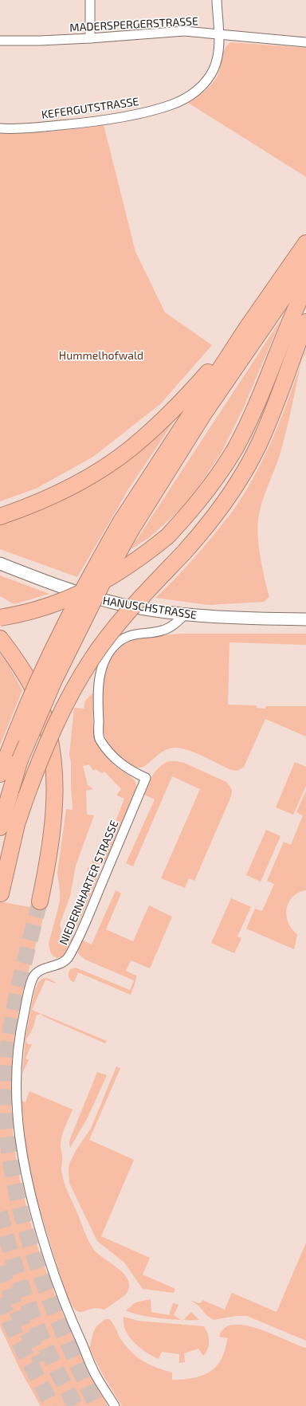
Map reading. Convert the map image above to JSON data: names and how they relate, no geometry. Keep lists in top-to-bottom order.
{
  "streets": {
    "street": [
      "MADERSPERGERSTRASSE",
      "KEFERGUTSTRASSE",
      "HANUSCHSTRASSE",
      "NIEDERNHARTER STRASSE"
    ]
  },
  "crossings": [
    ["MADERSPERGERSTRASSE", "KEFERGUTSTRASSE"],
    ["HANUSCHSTRASSE", "NIEDERNHARTER STRASSE"]
  ],
  "parks": ["Hummelhofwald"]
}
